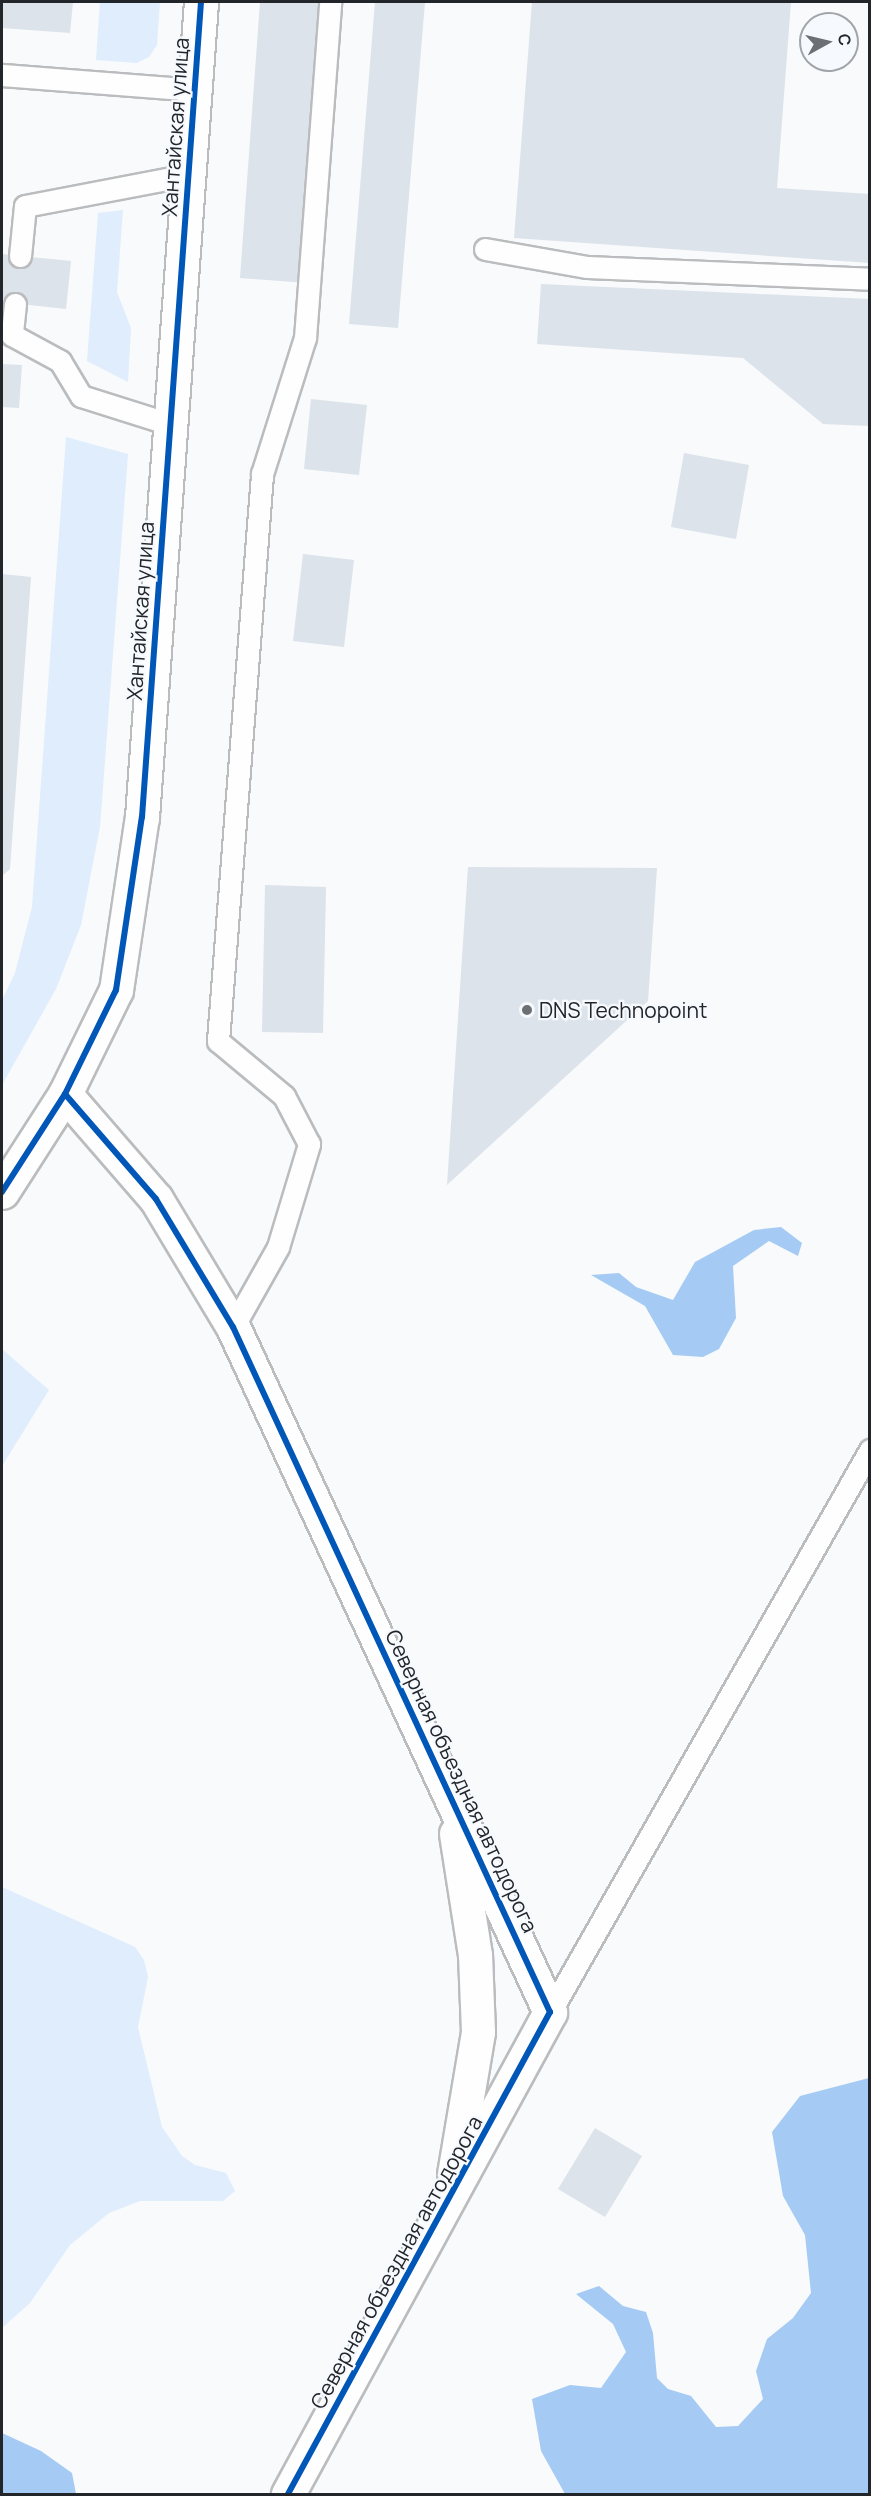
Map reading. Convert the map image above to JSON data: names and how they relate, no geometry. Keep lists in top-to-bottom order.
{
  "streets": {
    "street": ["Хантайская улица", "Северная объездная автодорога"]
  },
  "crossings": [
    ["Хантайская улица", "Северная объездная автодорога"]
  ],
  "places": ["DNS Technopoint"],
  "north": "right"
}
